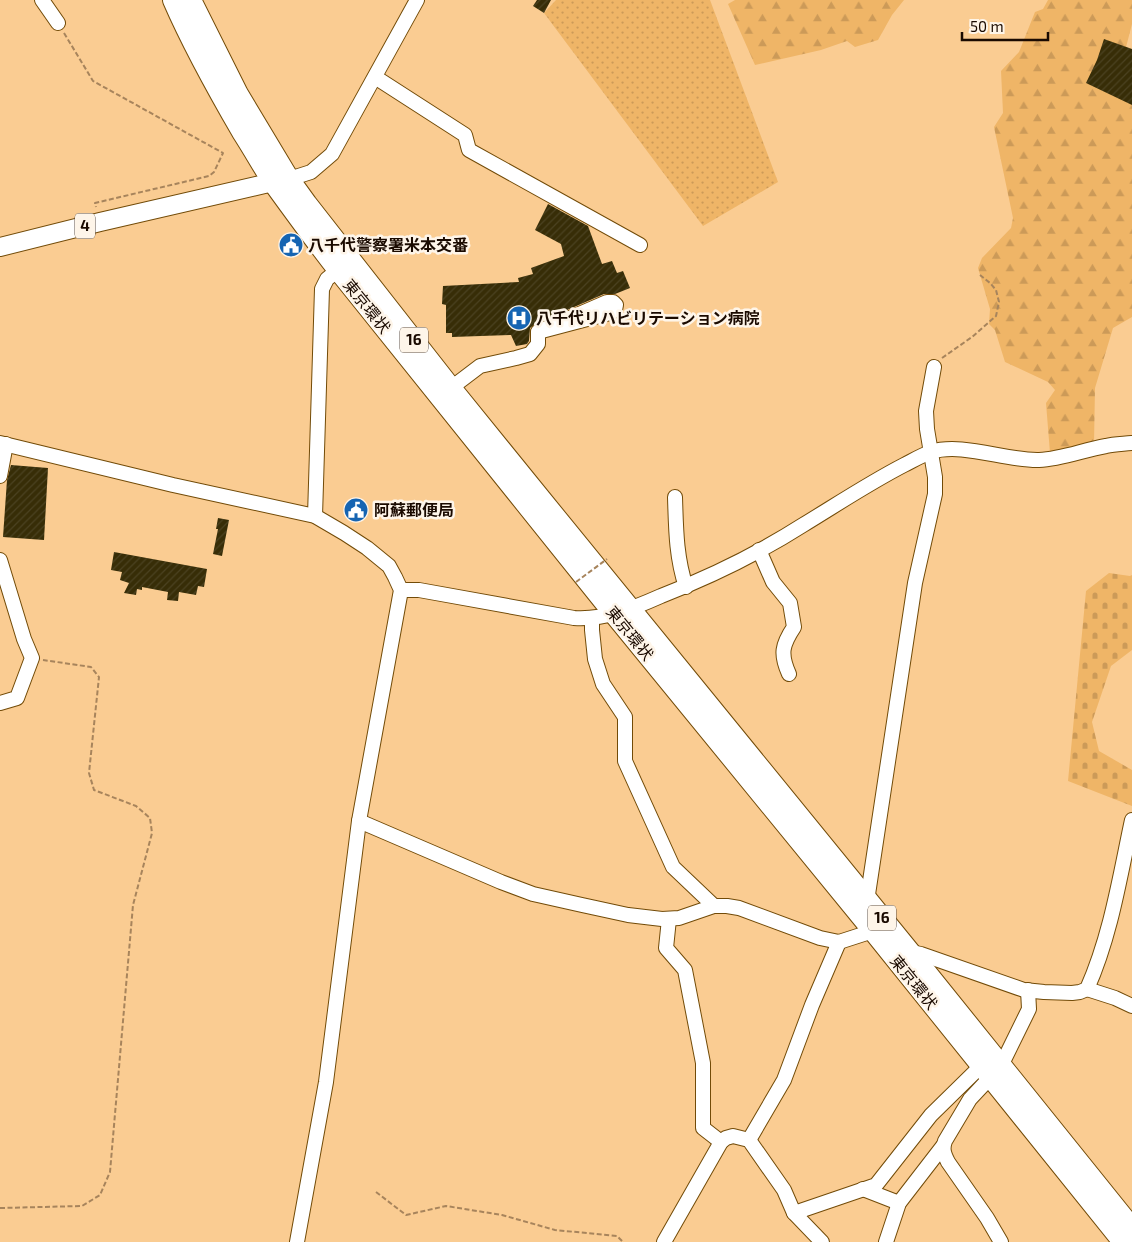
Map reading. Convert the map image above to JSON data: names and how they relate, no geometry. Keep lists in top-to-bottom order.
{
  "streets": {
    "highway": ["東京環状", "16"],
    "main road": ["4"]
  },
  "crossings": [
    ["4", "東京環状"]
  ],
  "places": {
    "public building": ["八千代警察署米本交番", "阿蘇郵便局"],
    "hospital": ["八千代リハビリテーション病院"]
  },
  "scale_bar": "50 m"
}
